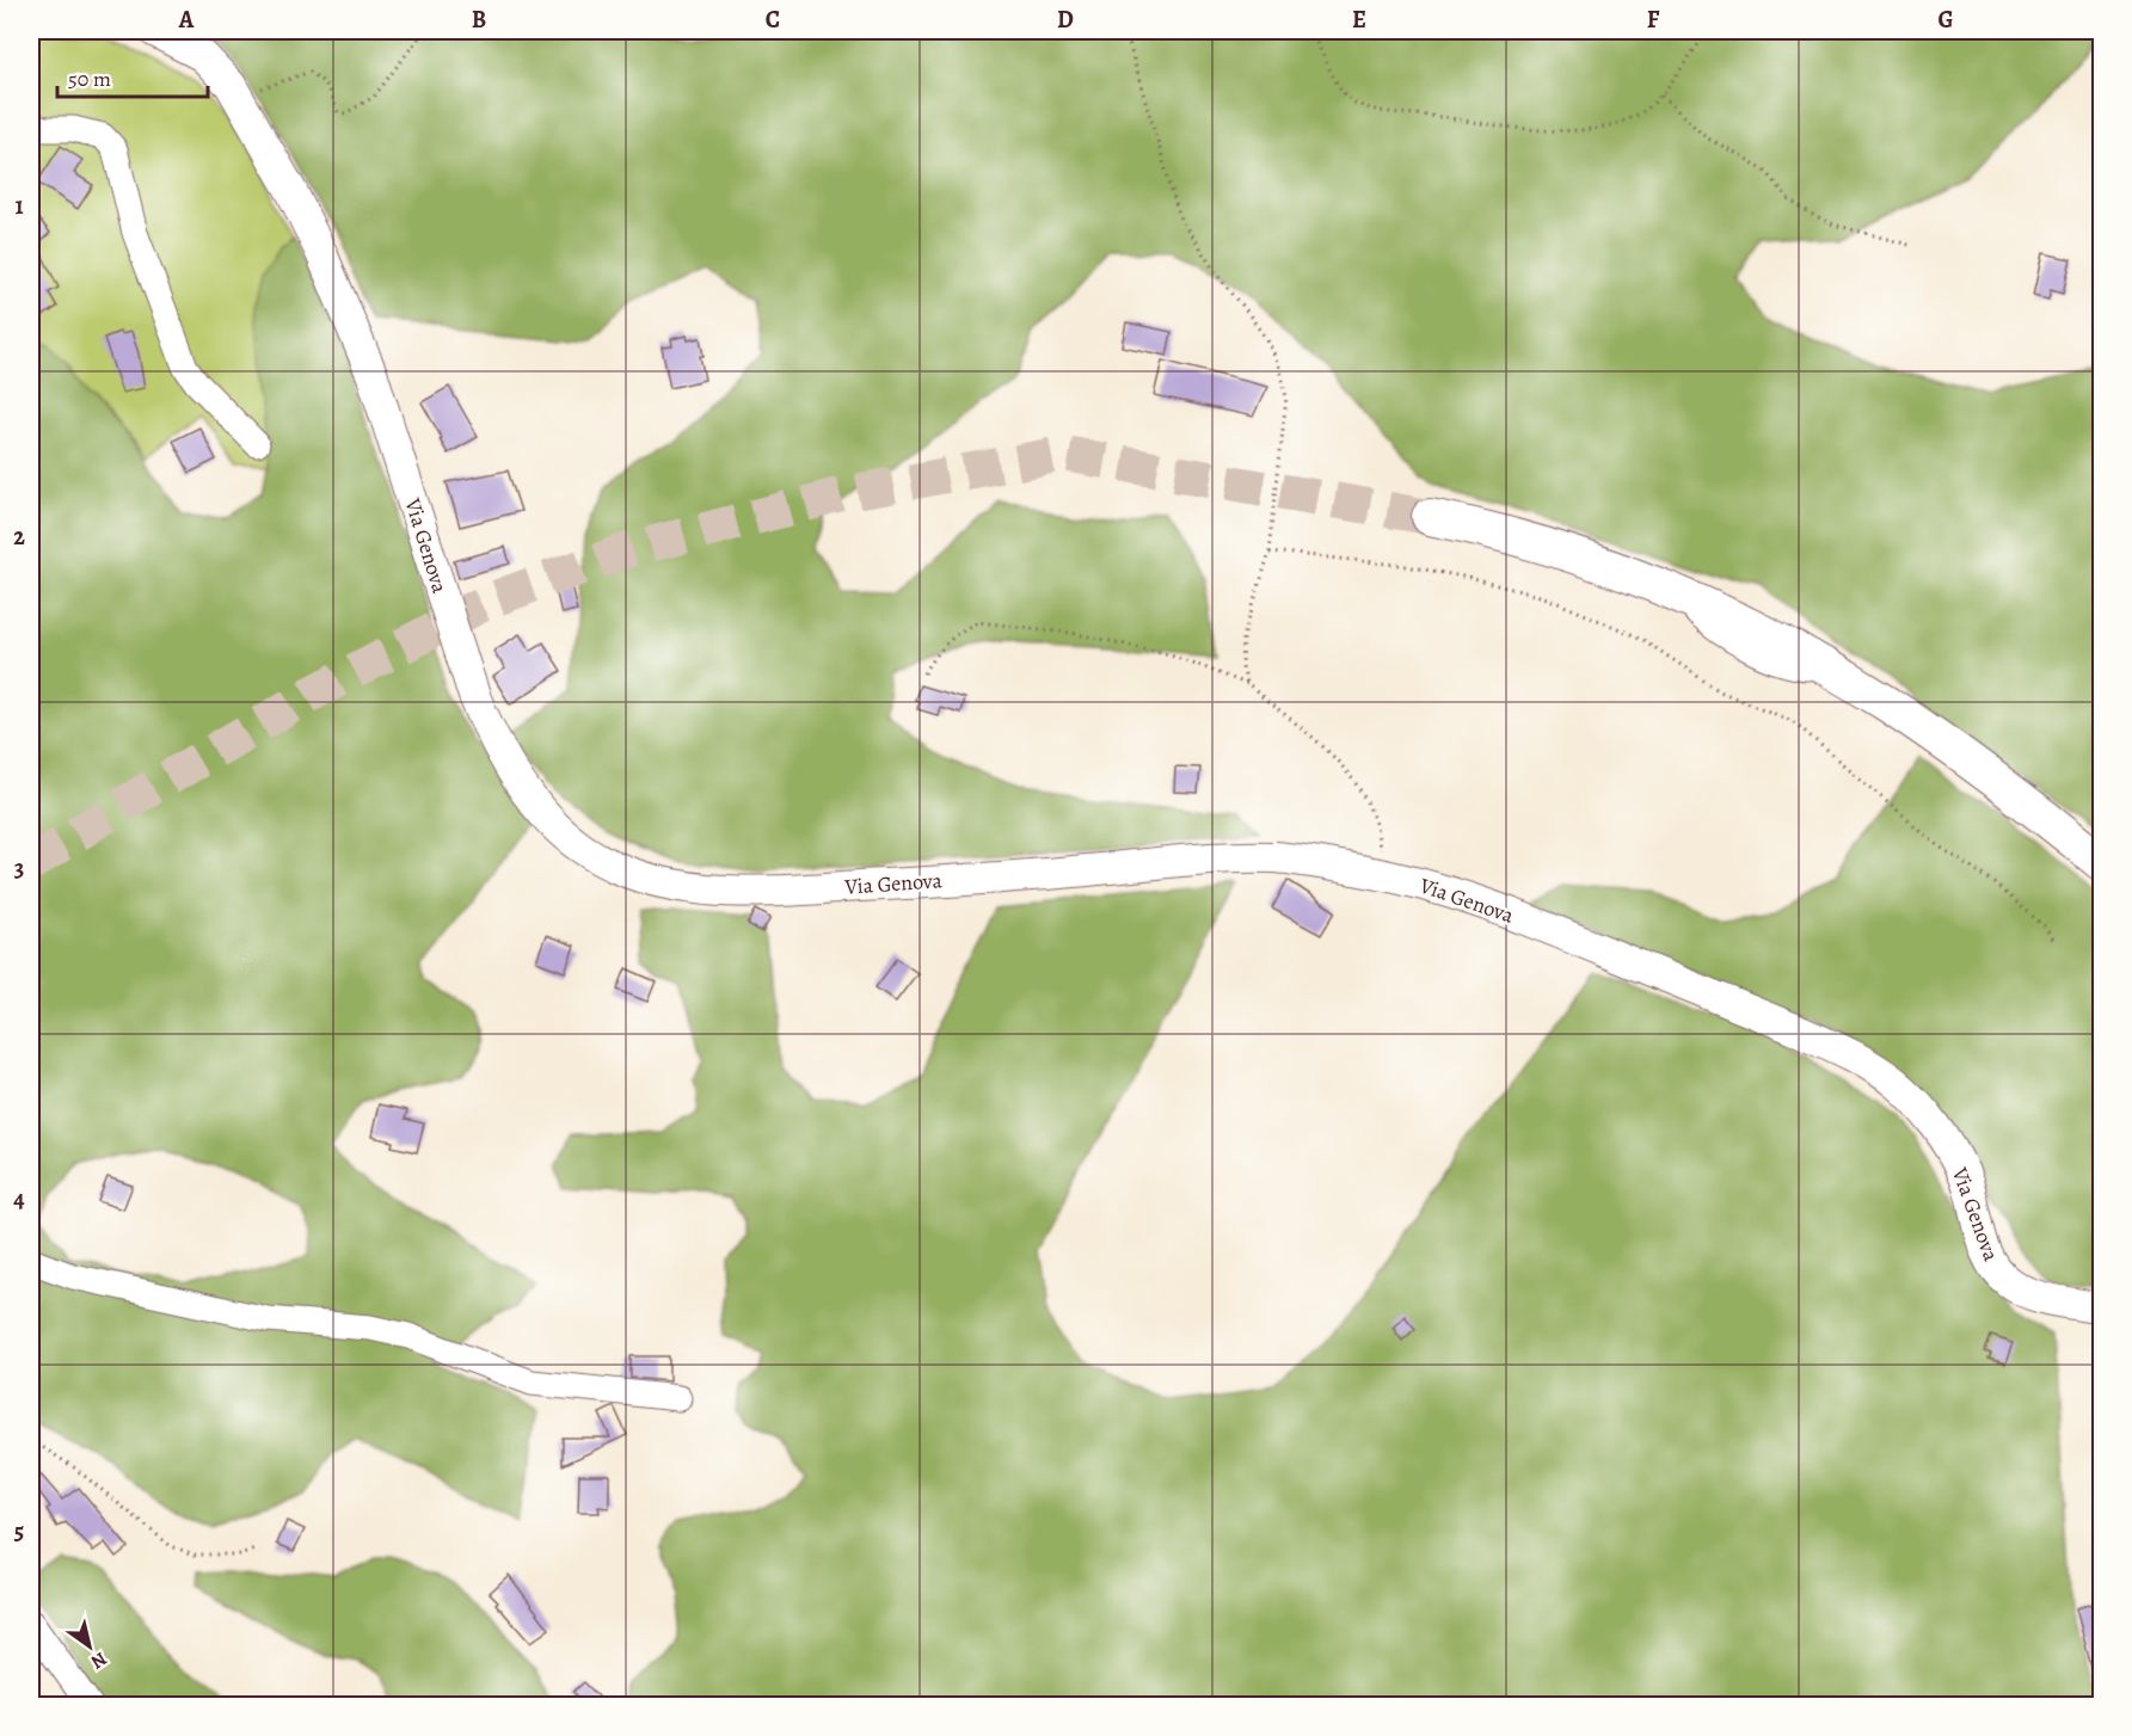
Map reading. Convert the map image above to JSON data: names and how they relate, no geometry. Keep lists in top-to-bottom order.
{
  "streets": {
    "main road": ["Via Genova"]
  },
  "scale_bar": "50 m",
  "north": "bottom right",
  "grid": {
    "columns": [
      "A",
      "B",
      "C",
      "D",
      "E",
      "F",
      "G"
    ],
    "rows": [
      "1",
      "2",
      "3",
      "4",
      "5"
    ]
  }
}
